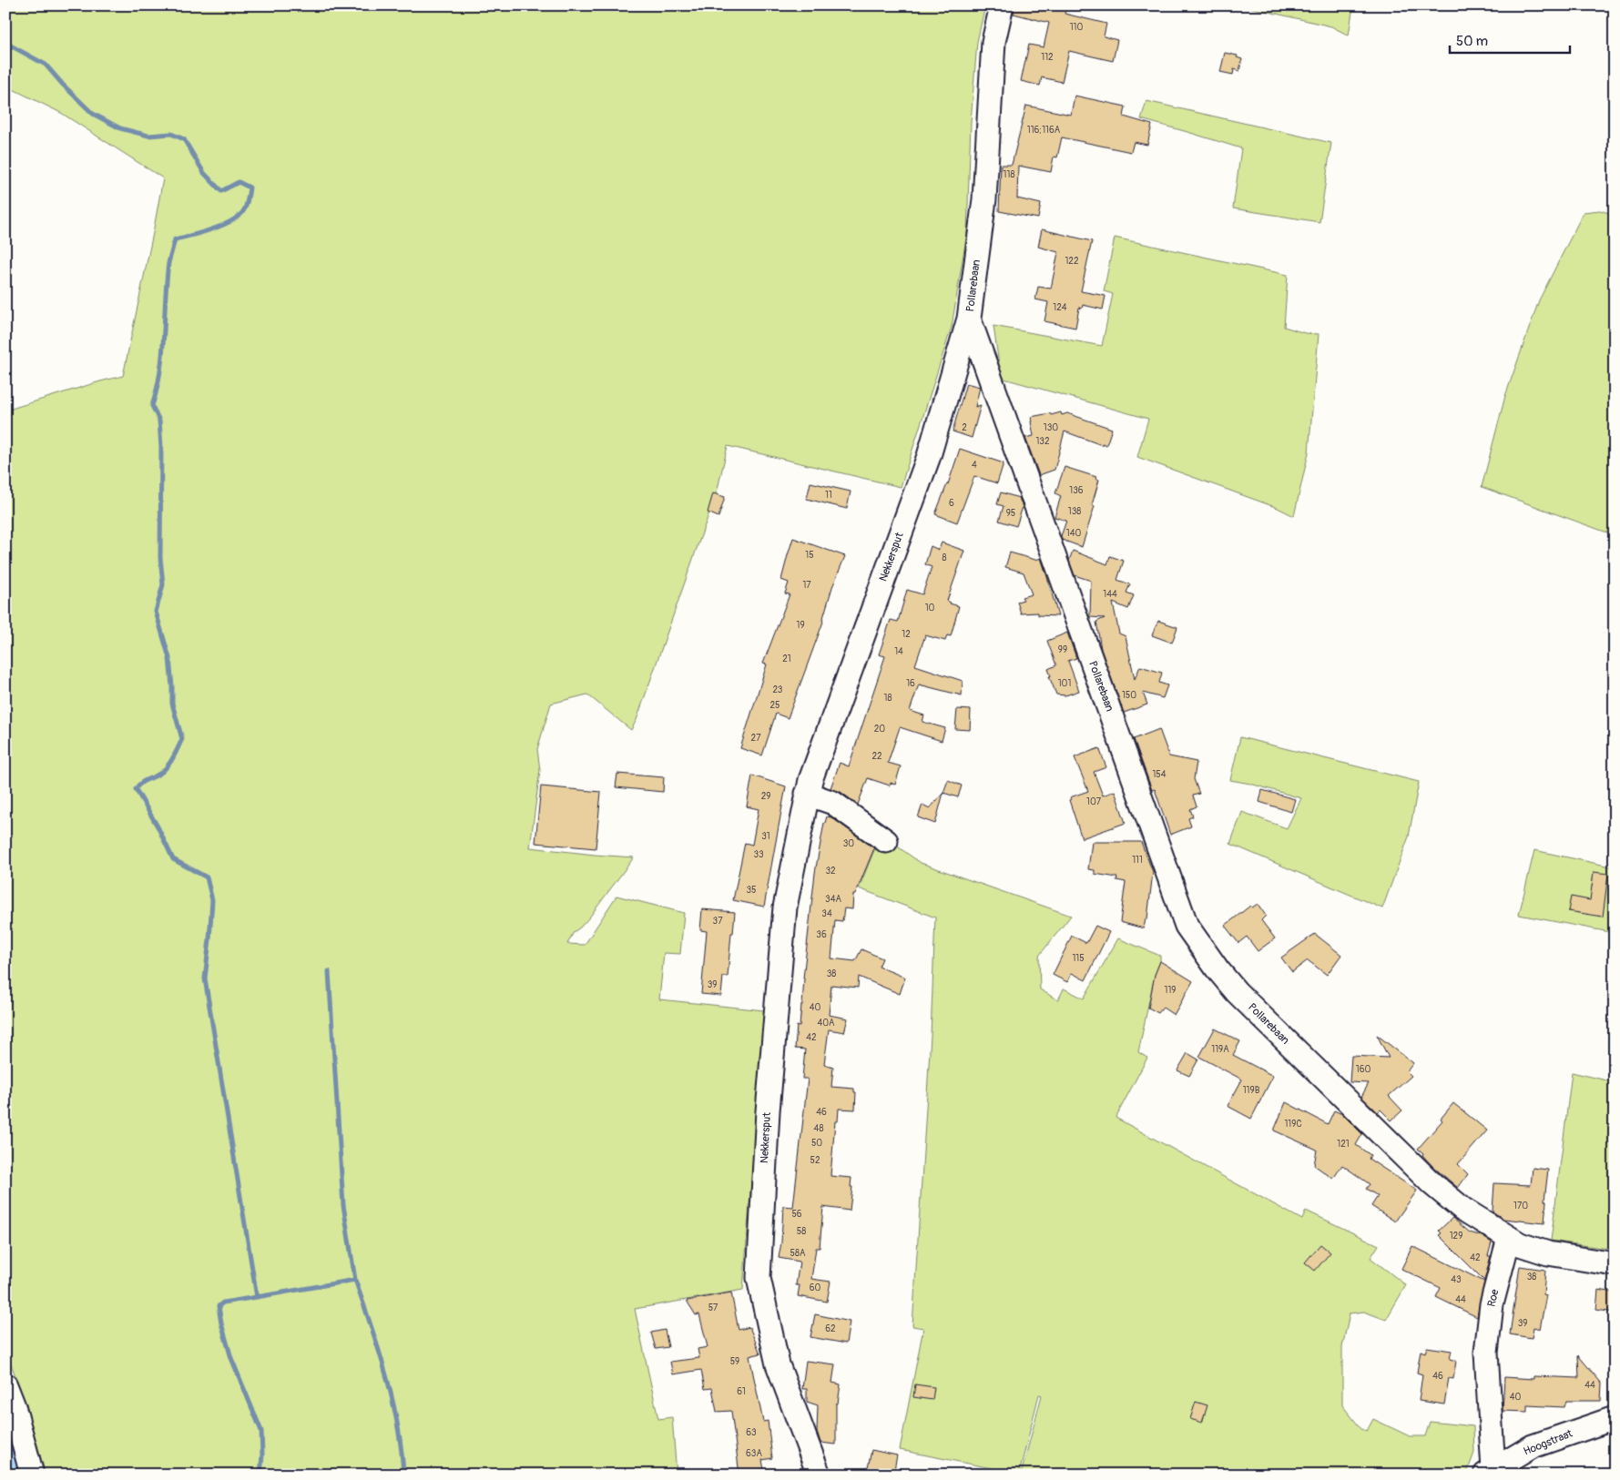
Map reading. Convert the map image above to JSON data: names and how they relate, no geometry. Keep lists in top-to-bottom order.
{
  "streets": {
    "street": [
      "Pollarebaan",
      "Nekkersput",
      "Roe",
      "Hoogstraat"
    ]
  },
  "crossings": [
    ["Pollarebaan", "Nekkersput"],
    ["Pollarebaan", "Roe"],
    ["Roe", "Hoogstraat"]
  ],
  "house_numbers": [
    "110",
    "112",
    "116;116A",
    "118",
    "122",
    "124",
    "2",
    "130",
    "132",
    "4",
    "136",
    "11",
    "6",
    "138",
    "95",
    "140",
    "15",
    "8",
    "17",
    "144",
    "10",
    "19",
    "12",
    "99",
    "14",
    "21",
    "16",
    "101",
    "23",
    "150",
    "18",
    "25",
    "20",
    "27",
    "22",
    "154",
    "29",
    "107",
    "31",
    "30",
    "33",
    "111",
    "32",
    "35",
    "34A",
    "34",
    "37",
    "36",
    "115",
    "38",
    "39",
    "119",
    "40",
    "40A",
    "42",
    "119A",
    "160",
    "119B",
    "46",
    "119C",
    "48",
    "50",
    "121",
    "52",
    "170",
    "56",
    "58",
    "129",
    "58A",
    "42",
    "38",
    "43",
    "60",
    "44",
    "57",
    "39",
    "62",
    "59",
    "46",
    "44",
    "61",
    "40",
    "63",
    "63A"
  ],
  "scale_bar": "50 m"
}
